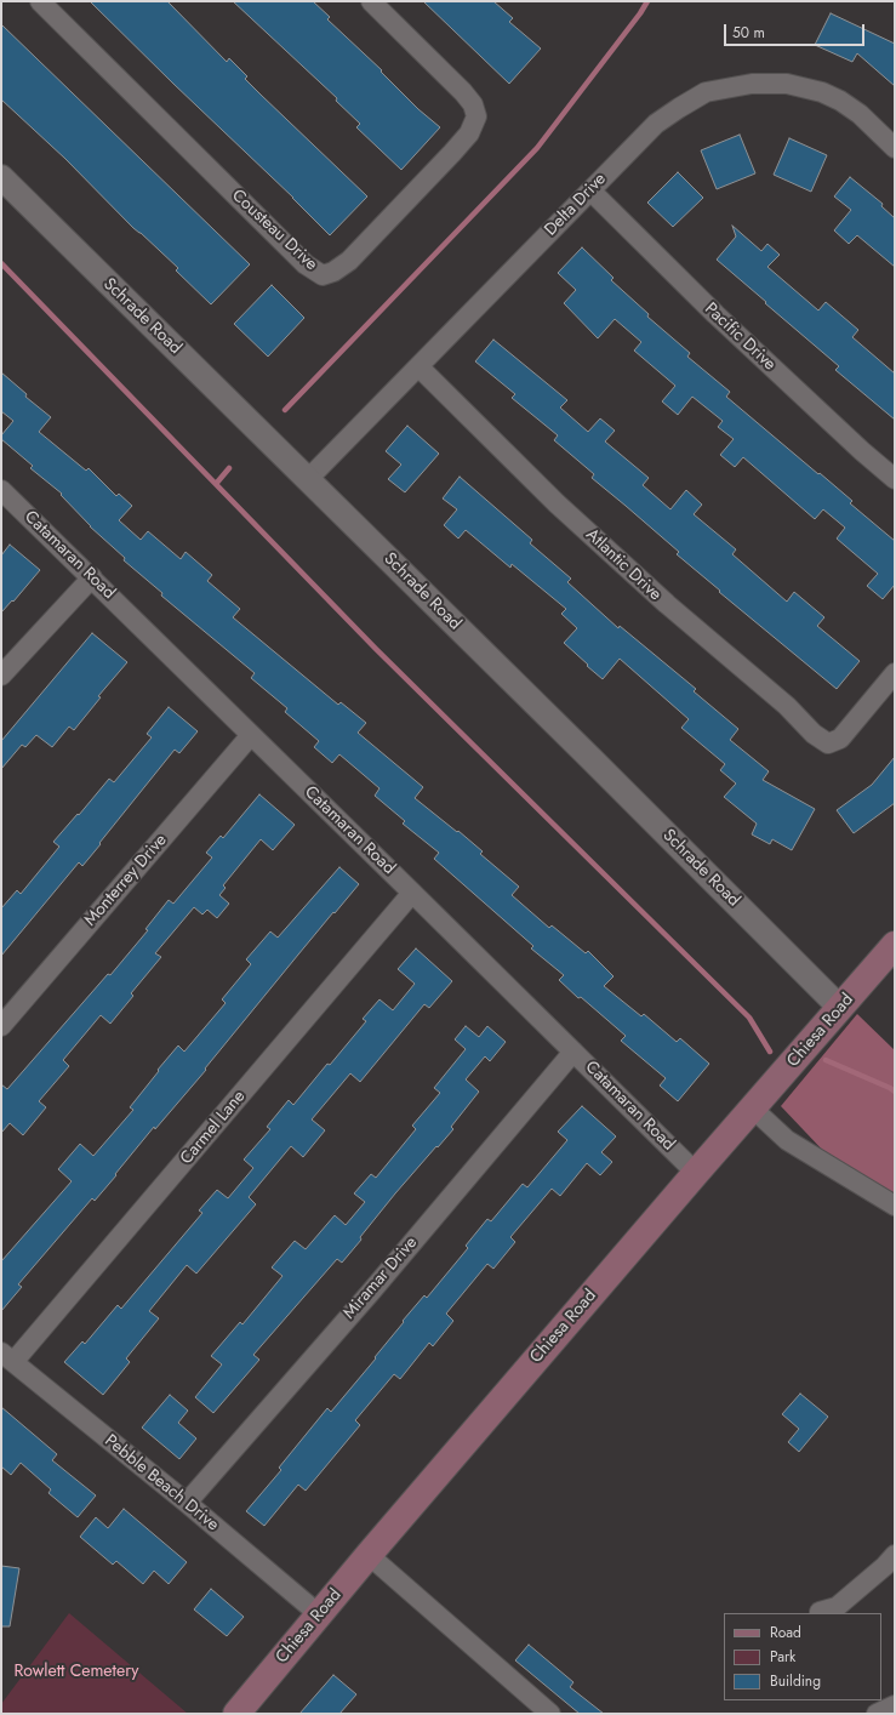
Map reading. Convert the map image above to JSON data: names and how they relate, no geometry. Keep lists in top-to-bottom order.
{
  "streets": {
    "main road": ["Chiesa Road"],
    "street": [
      "Delta Drive",
      "Cousteau Drive",
      "Schrade Road",
      "Pacific Drive",
      "Catamaran Road",
      "Atlantic Drive",
      "Monterrey Drive",
      "Carmel Lane",
      "Miramar Drive",
      "Pebble Beach Drive"
    ]
  },
  "crossings": [
    ["Delta Drive", "Schrade Road"],
    ["Delta Drive", "Pacific Drive"],
    ["Delta Drive", "Atlantic Drive"],
    ["Schrade Road", "Chiesa Road"],
    ["Catamaran Road", "Monterrey Drive"],
    ["Catamaran Road", "Chiesa Road"],
    ["Catamaran Road", "Carmel Lane"],
    ["Catamaran Road", "Miramar Drive"],
    ["Chiesa Road", "Pebble Beach Drive"],
    ["Carmel Lane", "Pebble Beach Drive"],
    ["Miramar Drive", "Pebble Beach Drive"]
  ],
  "parks": ["Rowlett Cemetery"],
  "legend": ["Road", "Park", "Building"],
  "scale_bar": "50 m"
}
